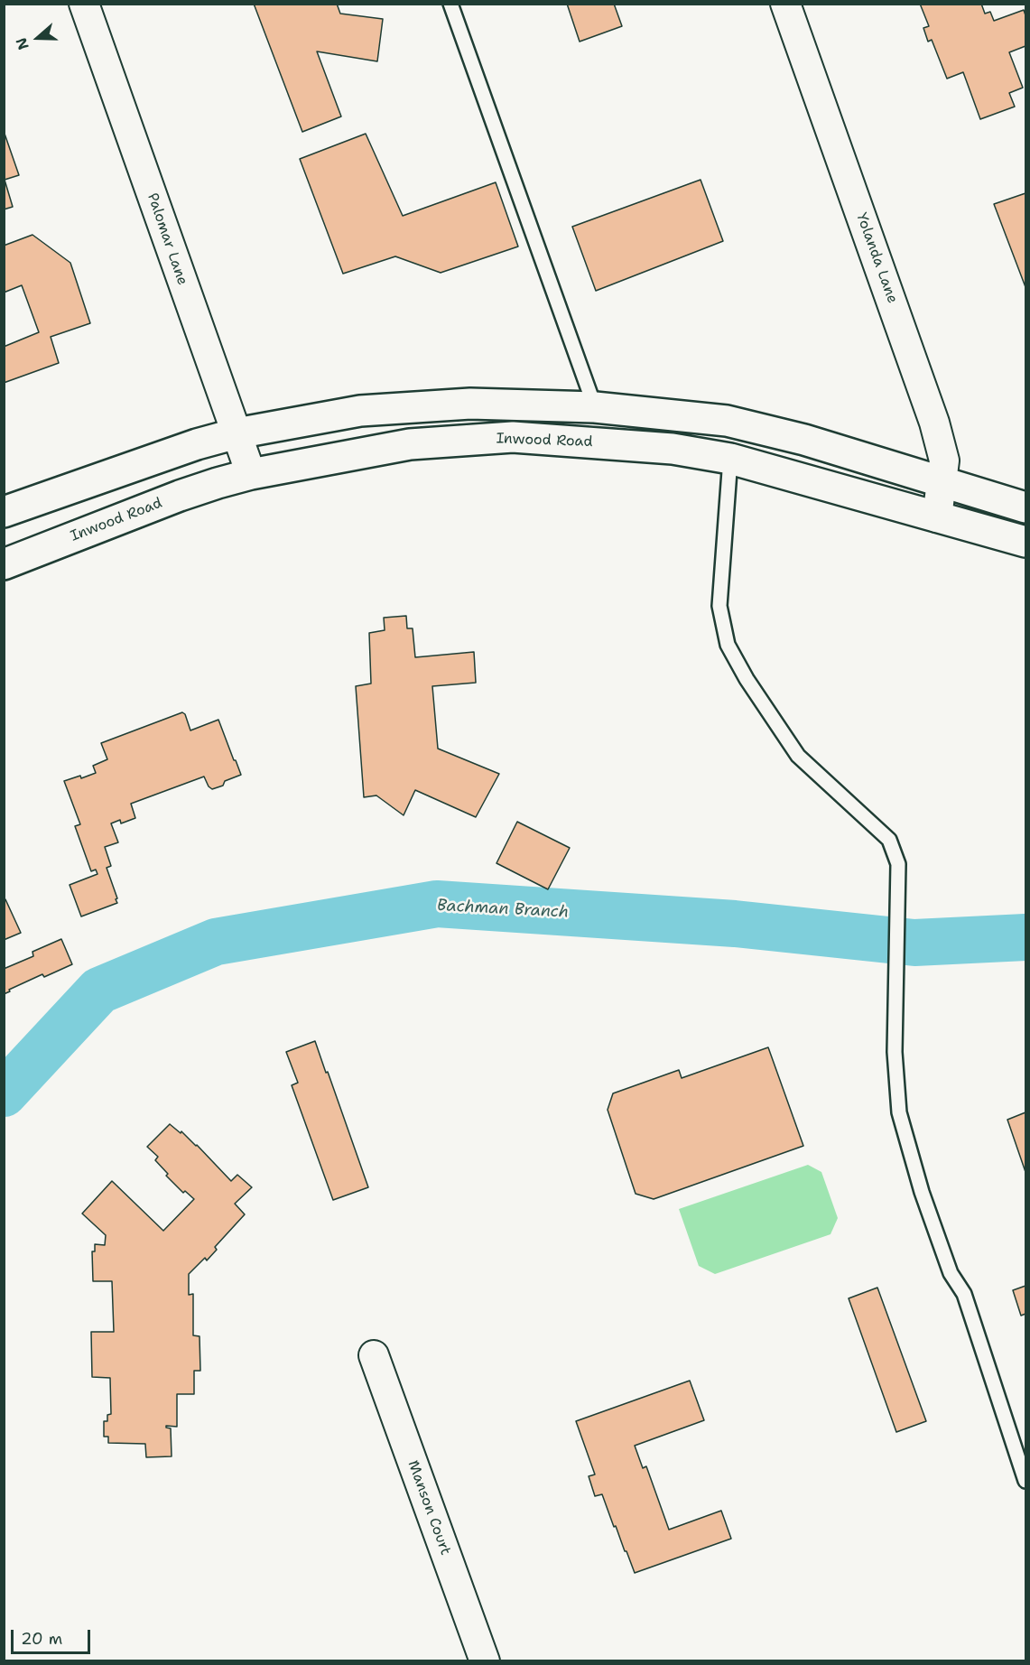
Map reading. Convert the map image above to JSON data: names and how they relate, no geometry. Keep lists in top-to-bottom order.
{
  "streets": {
    "main road": ["Inwood Road"],
    "street": ["Palomar Lane", "Yolanda Lane", "Manson Court"]
  },
  "crossings": [
    ["Palomar Lane", "Inwood Road"],
    ["Yolanda Lane", "Inwood Road"]
  ],
  "water": ["Bachman Branch"],
  "scale_bar": "20 m",
  "north": "left"
}
